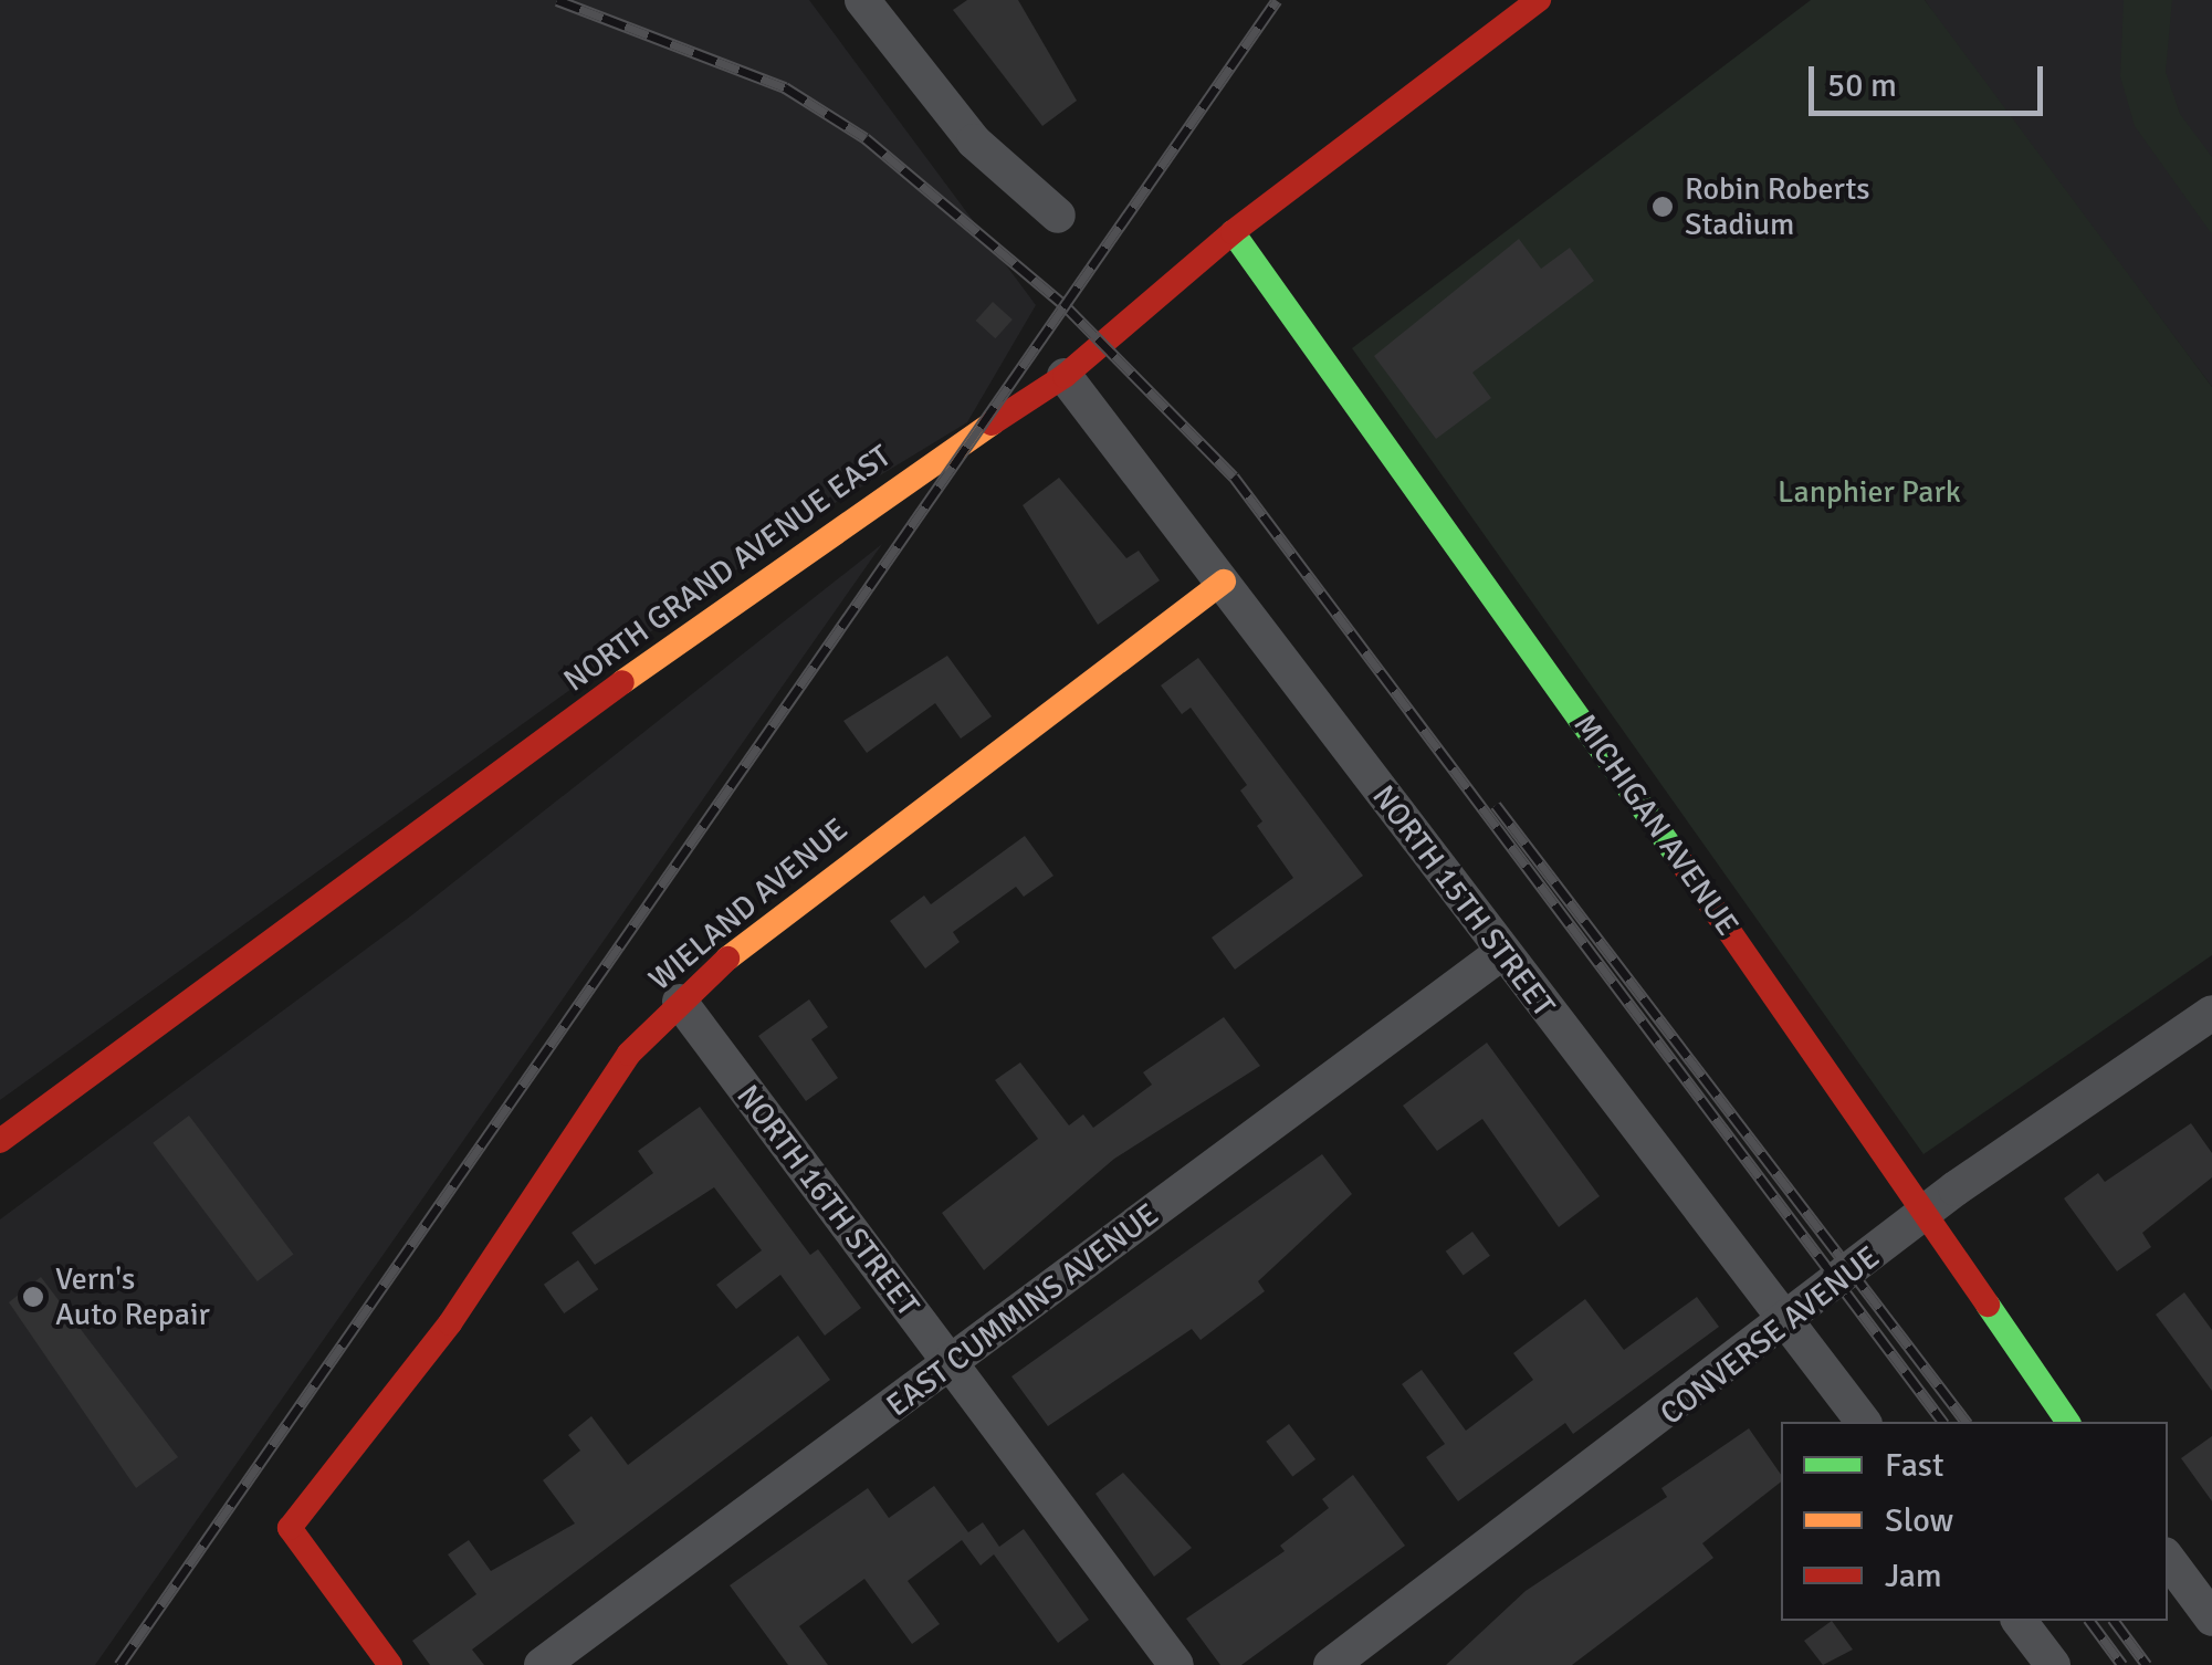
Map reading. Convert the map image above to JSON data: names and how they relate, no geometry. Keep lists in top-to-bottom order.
{
  "streets": {
    "street": [
      "NORTH GRAND AVENUE EAST",
      "MICHIGAN AVENUE",
      "NORTH 15TH STREET",
      "WIELAND AVENUE",
      "NORTH 16TH STREET",
      "EAST CUMMINS AVENUE",
      "CONVERSE AVENUE"
    ]
  },
  "crossings": [
    ["NORTH GRAND AVENUE EAST", "MICHIGAN AVENUE"],
    ["NORTH GRAND AVENUE EAST", "NORTH 15TH STREET"],
    ["MICHIGAN AVENUE", "CONVERSE AVENUE"],
    ["NORTH 15TH STREET", "WIELAND AVENUE"],
    ["NORTH 15TH STREET", "EAST CUMMINS AVENUE"],
    ["NORTH 15TH STREET", "CONVERSE AVENUE"],
    ["WIELAND AVENUE", "NORTH 16TH STREET"],
    ["NORTH 16TH STREET", "EAST CUMMINS AVENUE"]
  ],
  "parks": ["Lanphier Park"],
  "places": ["Robin Roberts Stadium", "Vern's Auto Repair"],
  "legend": ["Fast", "Slow", "Jam"],
  "scale_bar": "50 m"
}
